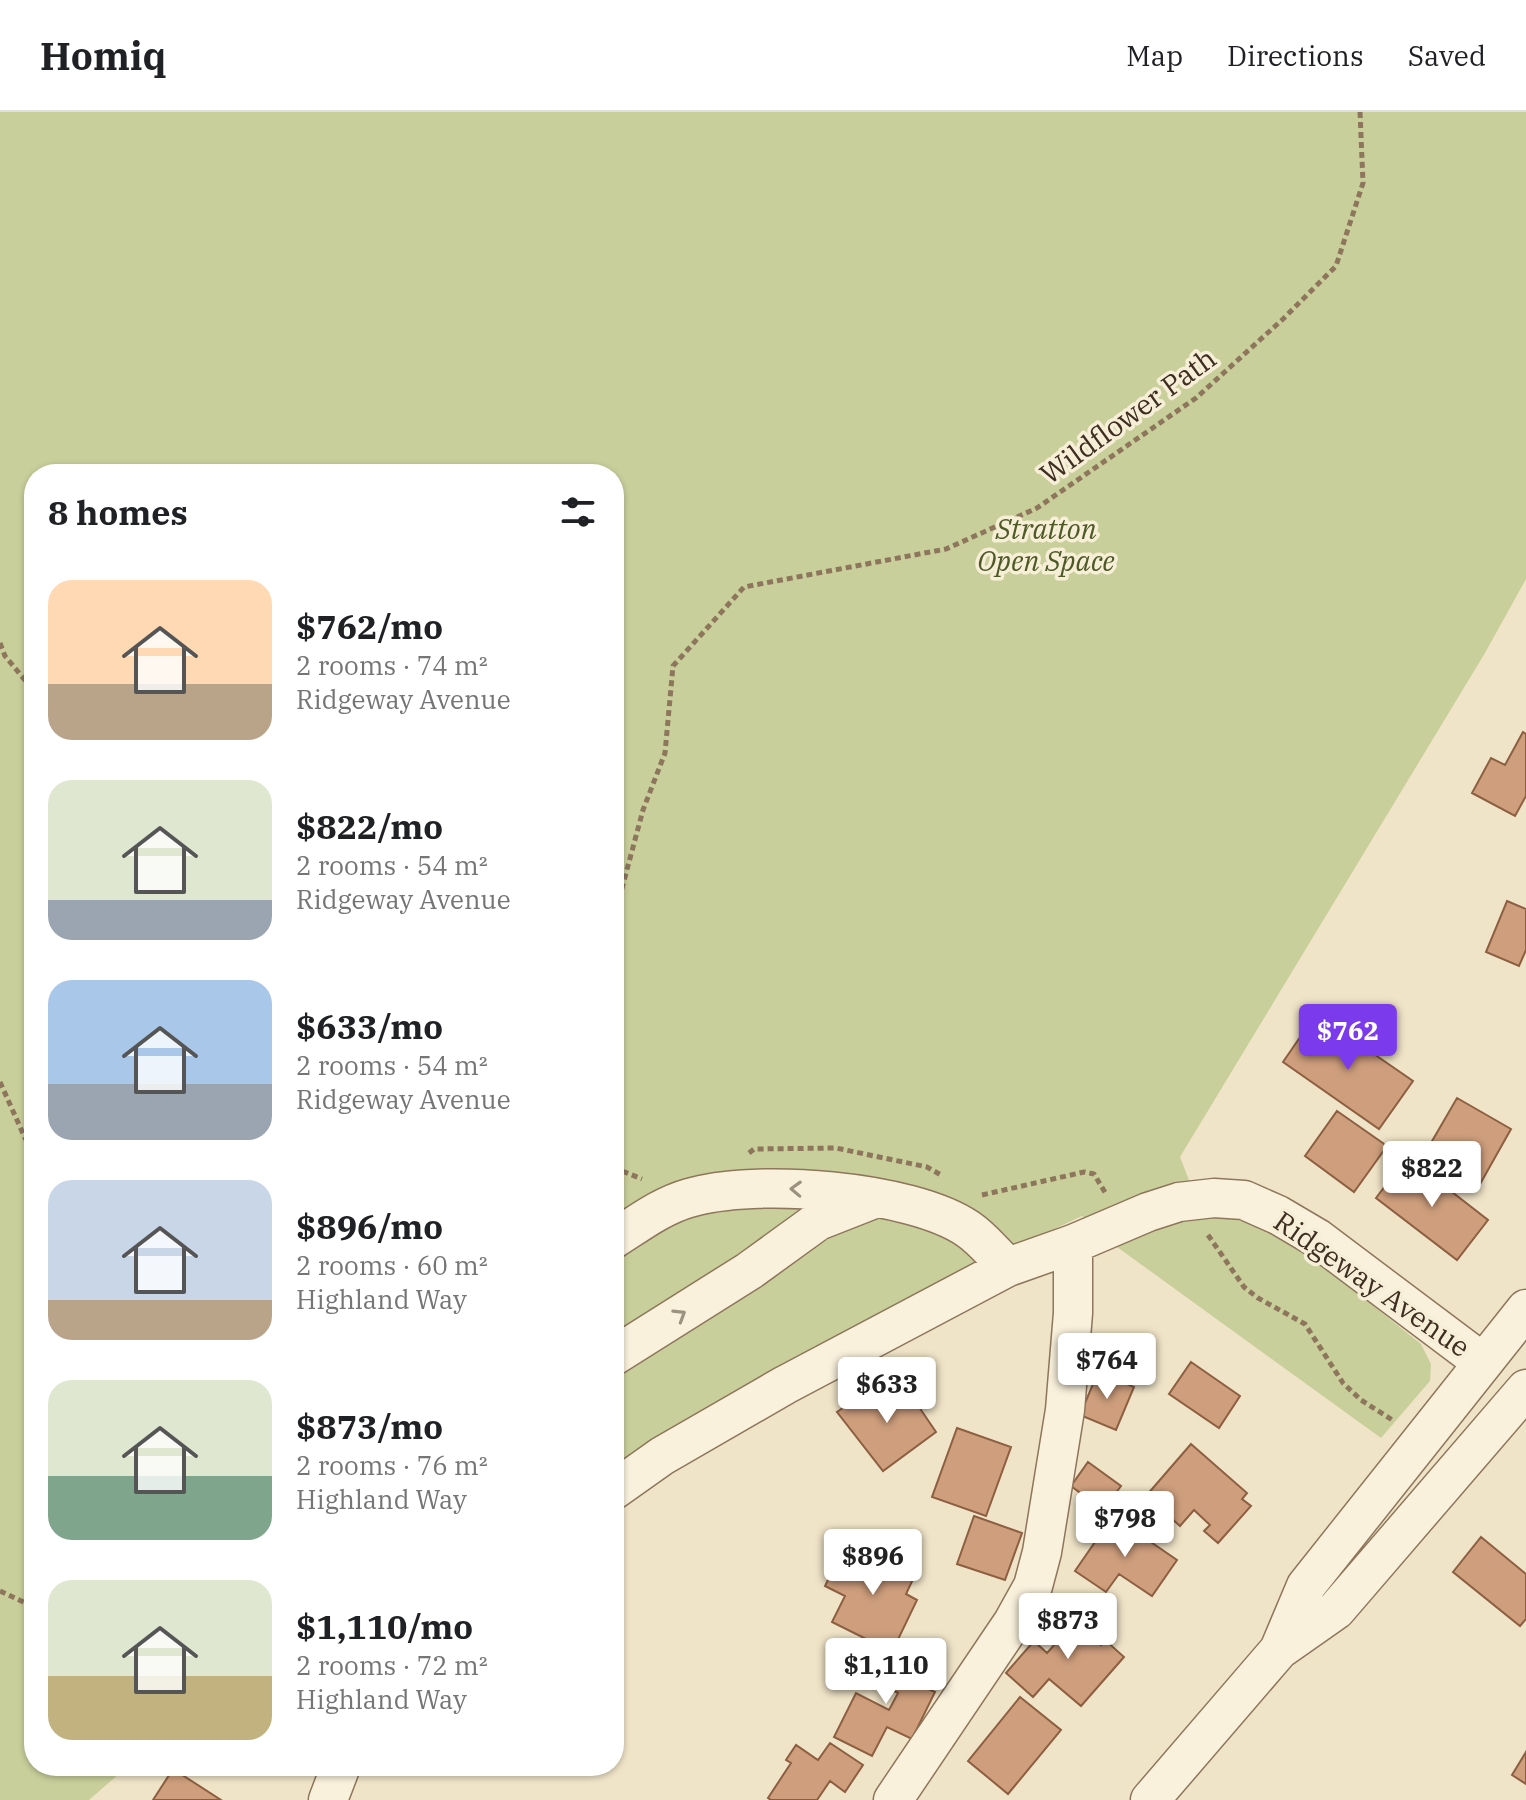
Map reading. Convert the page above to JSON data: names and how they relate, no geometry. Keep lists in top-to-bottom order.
{
  "streets": {
    "street": ["Ridgeway Avenue"],
    "path": ["Wildflower Path"]
  },
  "parks": ["Stratton Open Space"],
  "page": {
    "header": "Homiq",
    "nav": ["Map", "Directions", "Saved"],
    "heading": "8 homes",
    "list": [
      {
        "name": "$762/mo",
        "note": "2 rooms · 74 m² · Ridgeway Avenue"
      },
      {
        "name": "$822/mo",
        "note": "2 rooms · 54 m² · Ridgeway Avenue"
      },
      {
        "name": "$633/mo",
        "note": "2 rooms · 54 m² · Ridgeway Avenue"
      },
      {
        "name": "$896/mo",
        "note": "2 rooms · 60 m² · Highland Way"
      },
      {
        "name": "$873/mo",
        "note": "2 rooms · 76 m² · Highland Way"
      },
      {
        "name": "$1,110/mo",
        "note": "2 rooms · 72 m² · Highland Way"
      }
    ],
    "price": [
      "$762",
      "$822",
      "$764",
      "$633",
      "$798",
      "$896",
      "$873",
      "$1,110"
    ]
  }
}
